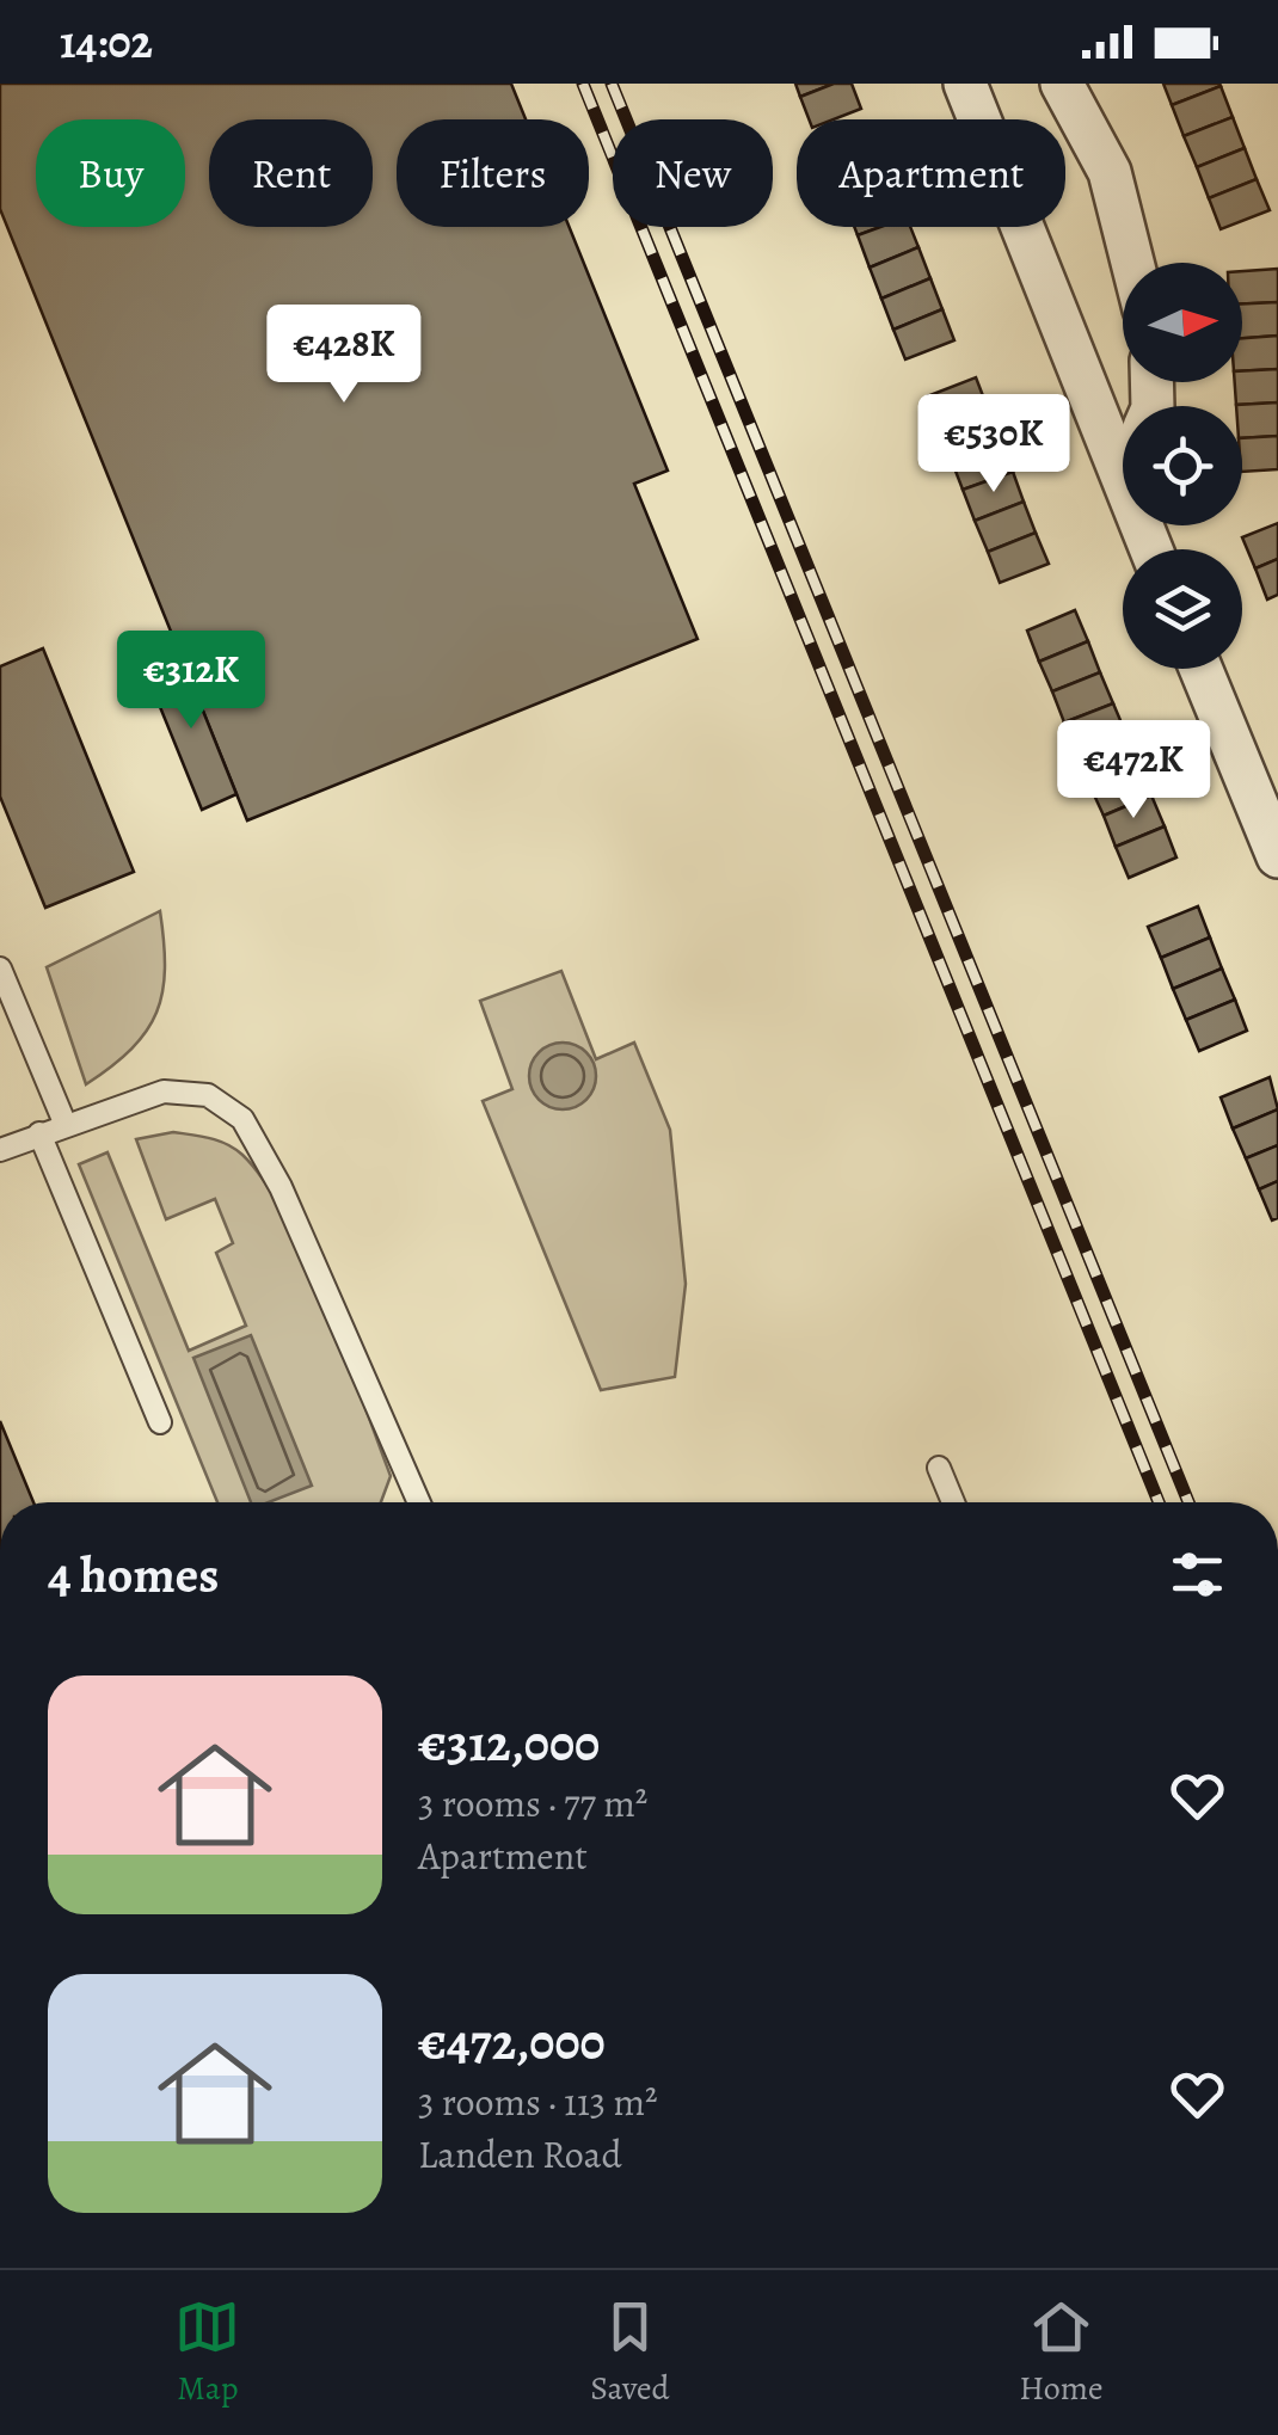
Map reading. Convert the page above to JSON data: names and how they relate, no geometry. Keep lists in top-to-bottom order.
{
  "north": "right",
  "page": {
    "status": "14:02",
    "chip": [
      "Buy",
      "Rent",
      "Filters",
      "New",
      "Apartment"
    ],
    "price": [
      "€428K",
      "€530K",
      "€312K",
      "€472K"
    ],
    "heading": "4 homes",
    "list": [
      {
        "name": "€312,000",
        "note": "3 rooms · 77 m² · Apartment"
      },
      {
        "name": "€472,000",
        "note": "3 rooms · 113 m² · Landen Road"
      }
    ],
    "tabs": ["Map", "Saved", "Home"]
  }
}
